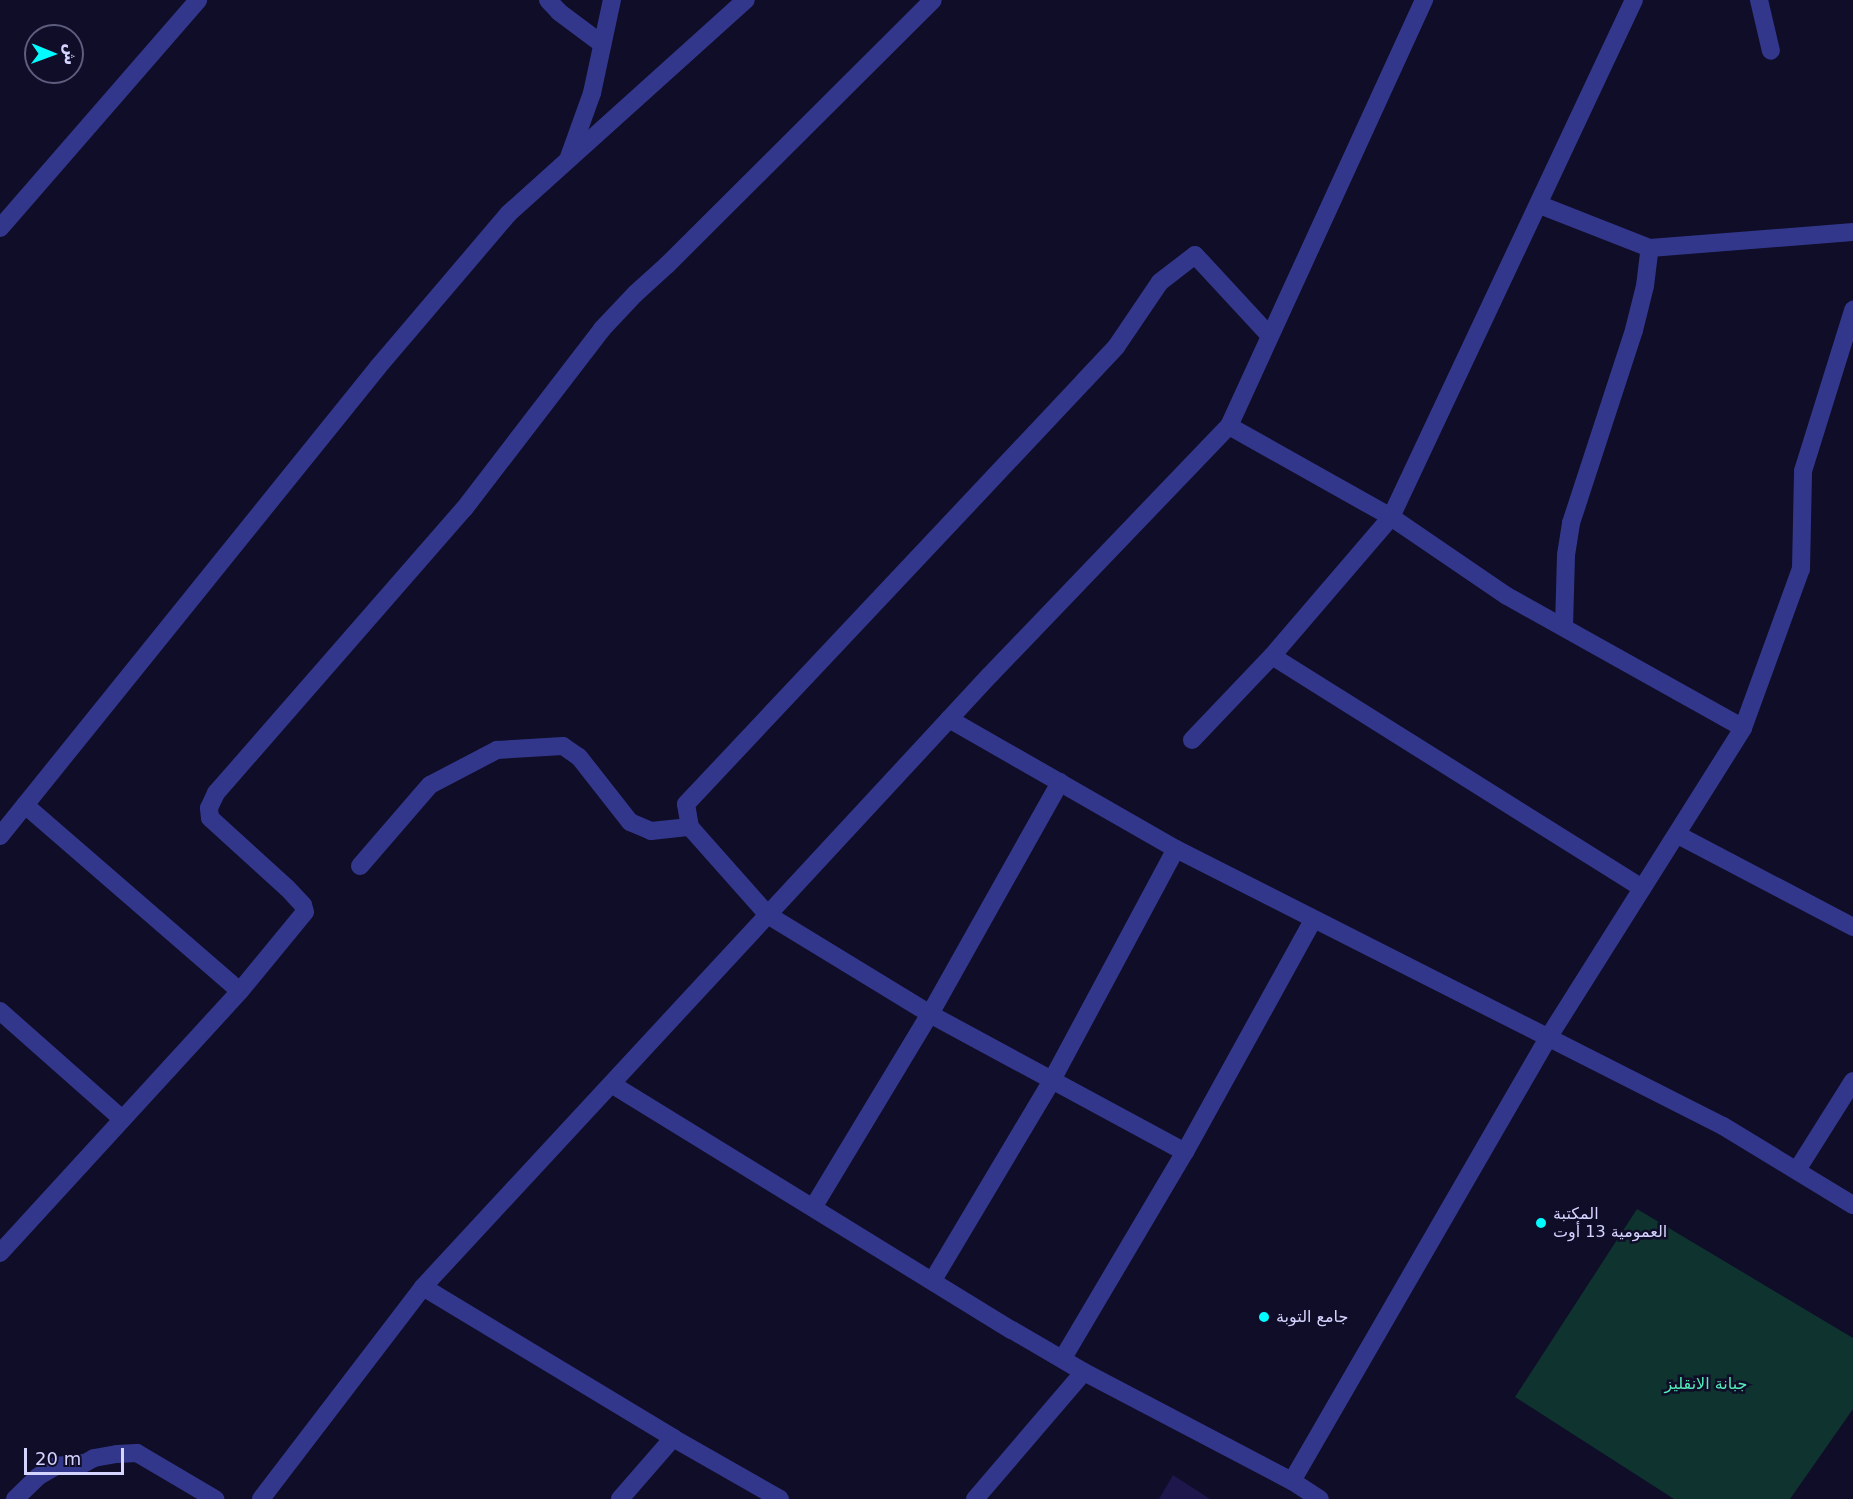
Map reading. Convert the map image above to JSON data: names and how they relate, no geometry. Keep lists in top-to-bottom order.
{
  "parks": ["جبانة الانقليز"],
  "places": ["المكتبة العمومية 13 أوت", "جامع التوبة"],
  "scale_bar": "20 m",
  "north": "right"
}
